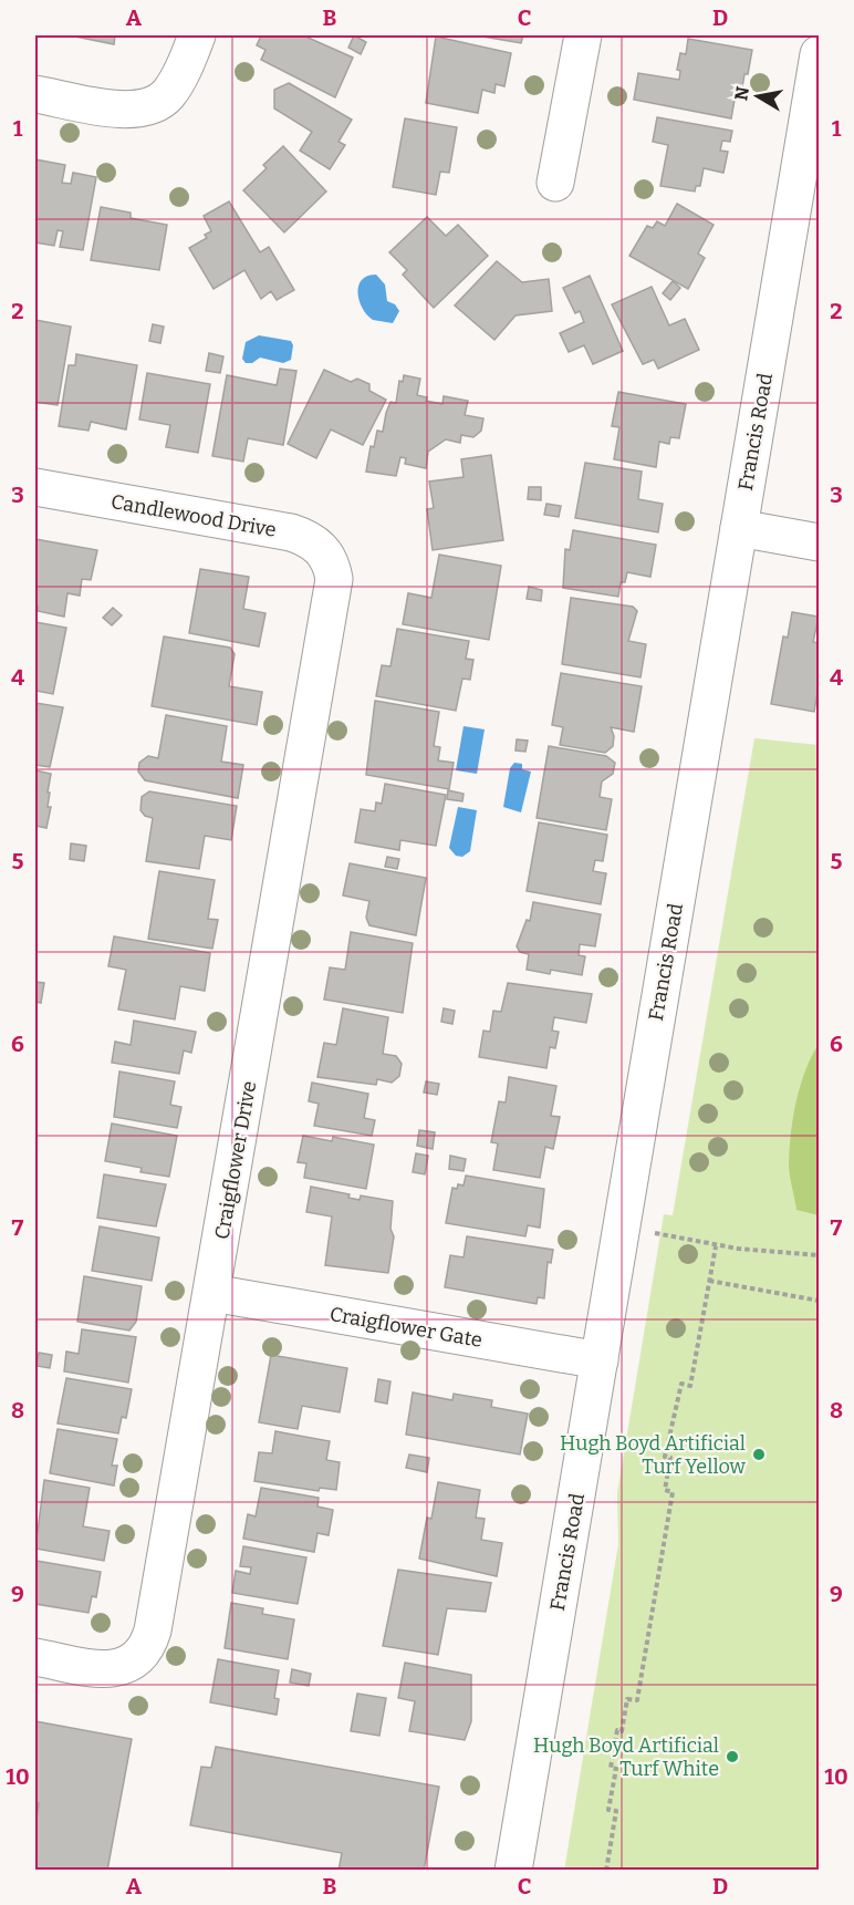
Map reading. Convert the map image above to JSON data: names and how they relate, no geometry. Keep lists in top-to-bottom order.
{
  "streets": {
    "street": [
      "Francis Road",
      "Candlewood Drive",
      "Craigflower Drive",
      "Craigflower Gate"
    ]
  },
  "crossings": [
    ["Francis Road", "Craigflower Gate"],
    ["Candlewood Drive", "Craigflower Drive"],
    ["Craigflower Drive", "Craigflower Gate"]
  ],
  "places": ["Hugh Boyd Artificial Turf Yellow", "Hugh Boyd Artificial Turf White"],
  "north": "left",
  "grid": {
    "columns": [
      "A",
      "B",
      "C",
      "D"
    ],
    "rows": [
      "1",
      "2",
      "3",
      "4",
      "5",
      "6",
      "7",
      "8",
      "9",
      "10"
    ]
  }
}
